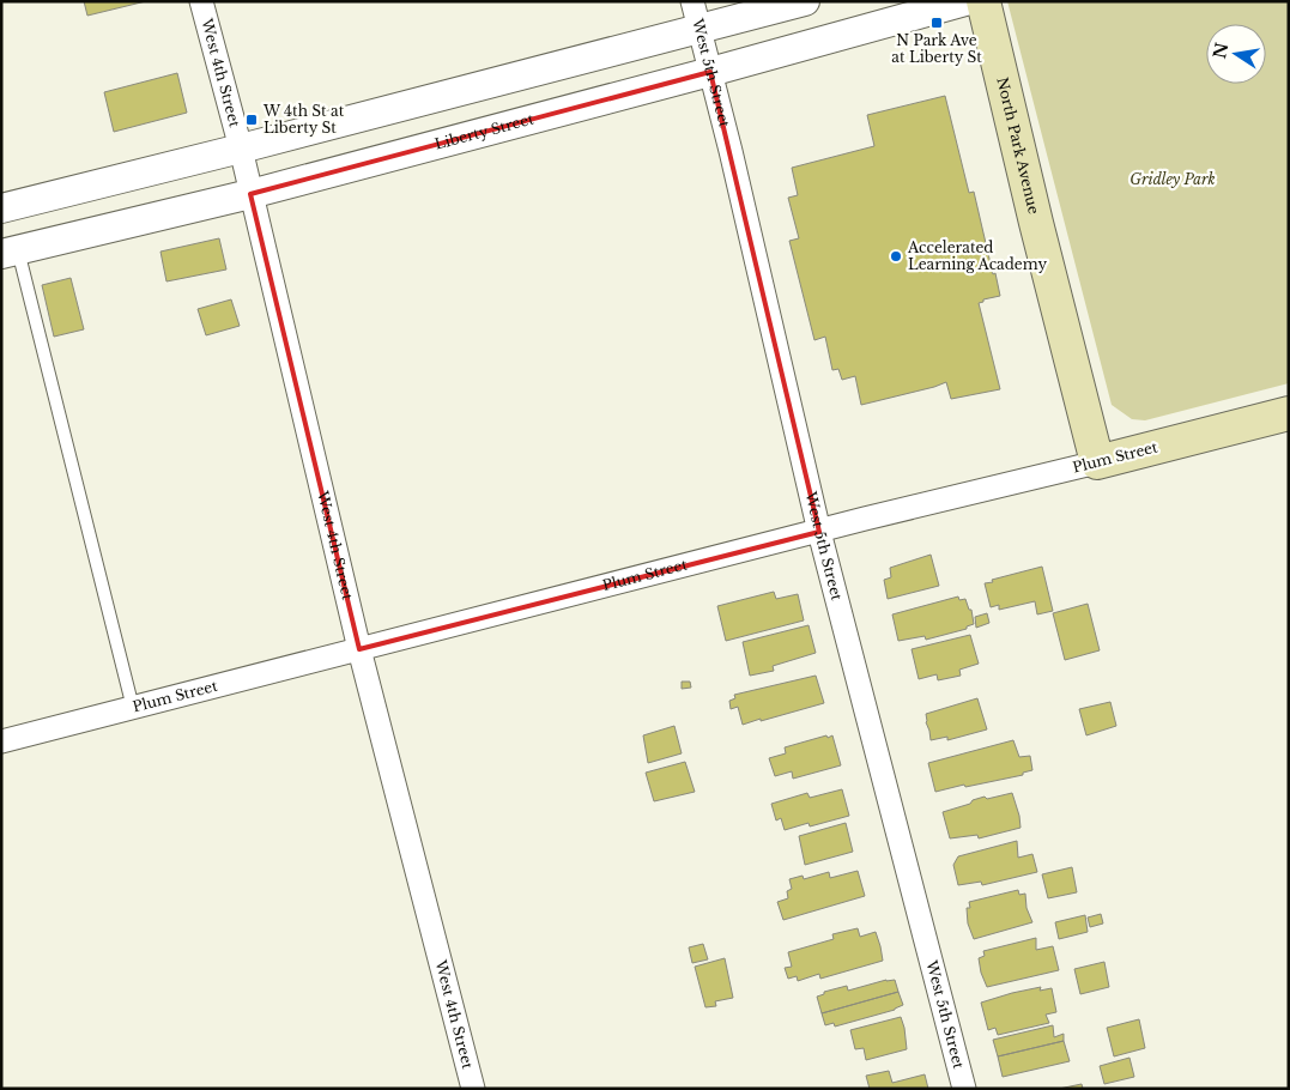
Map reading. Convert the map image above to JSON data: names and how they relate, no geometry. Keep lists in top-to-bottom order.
{
  "streets": {
    "main road": ["North Park Avenue", "Plum Street"],
    "street": ["West 4th Street", "West 5th Street", "Liberty Street"]
  },
  "crossings": [
    ["West 4th Street", "Liberty Street"],
    ["West 4th Street", "Plum Street"],
    ["West 5th Street", "Liberty Street"],
    ["West 5th Street", "Plum Street"],
    ["North Park Avenue", "Plum Street"]
  ],
  "parks": ["Gridley Park"],
  "places": {
    "transit": ["N Park Ave at Liberty St", "W 4th St at Liberty St"],
    "other": ["Accelerated Learning Academy"]
  },
  "north": "left"
}
